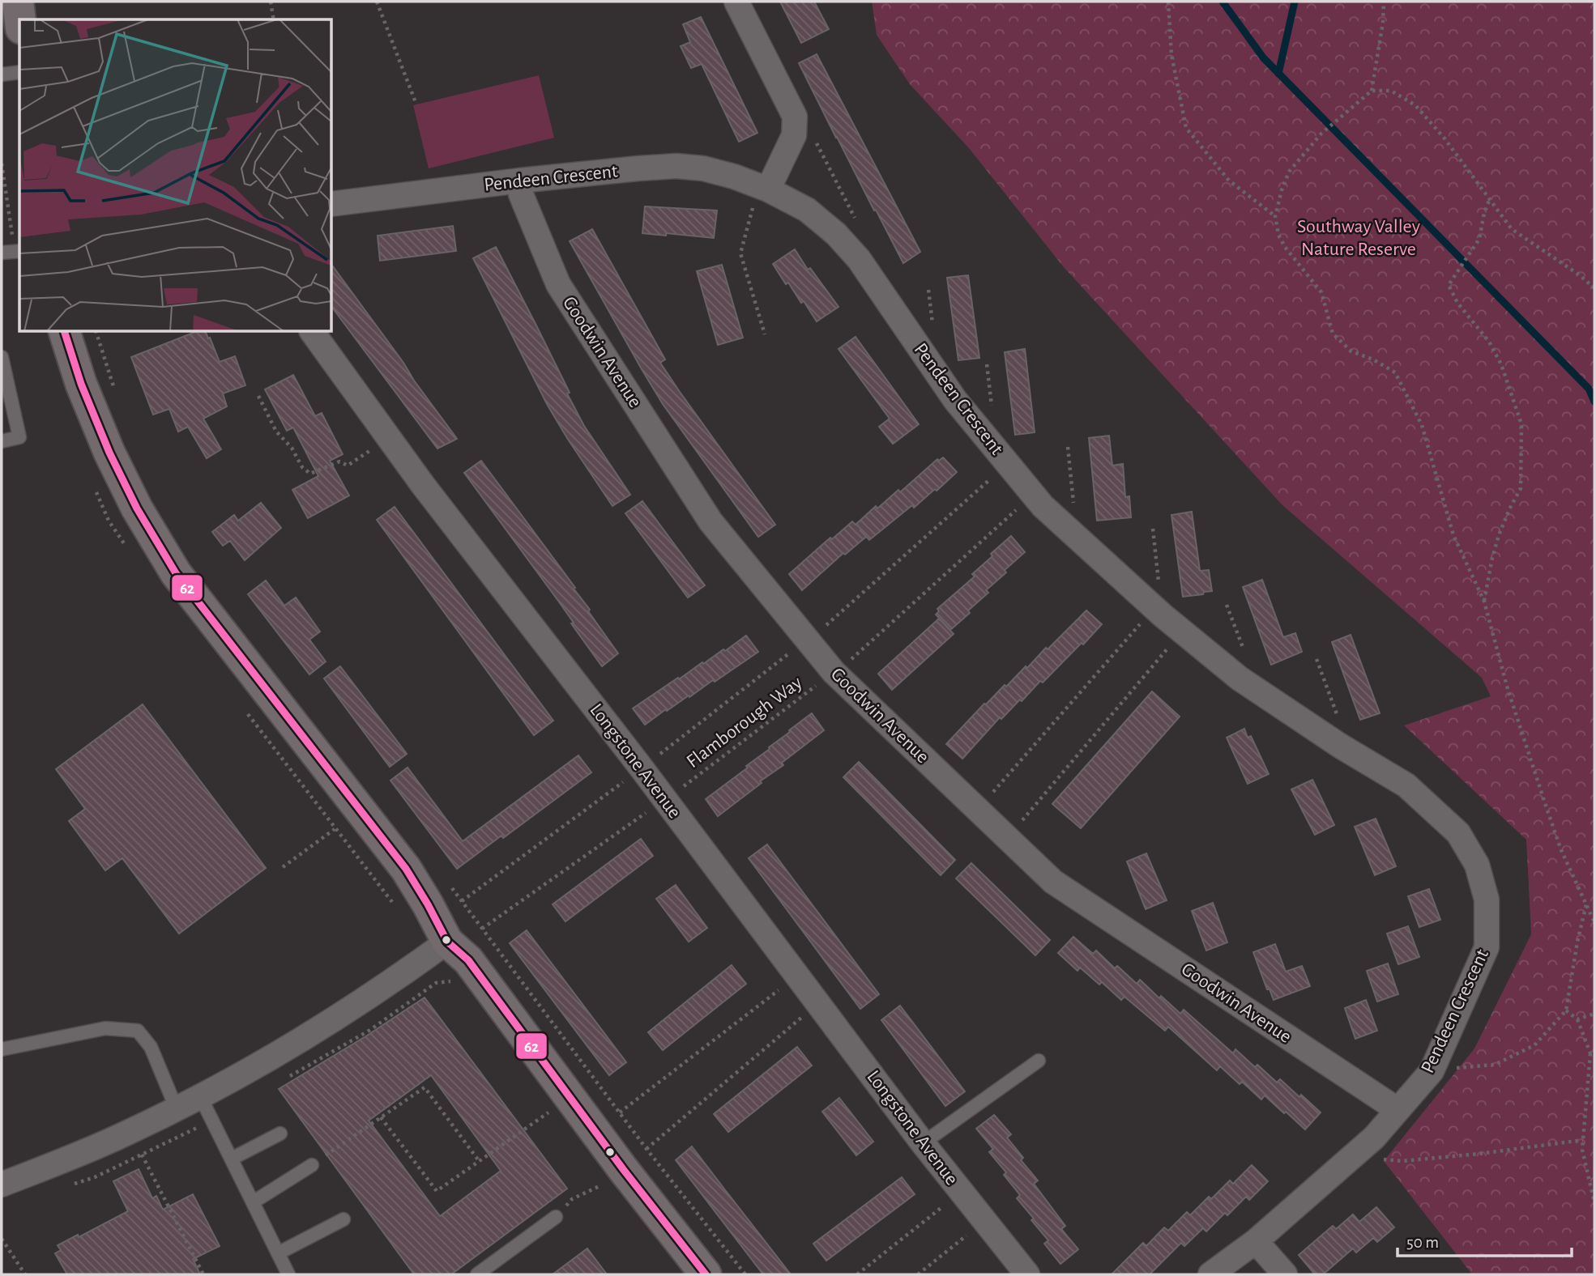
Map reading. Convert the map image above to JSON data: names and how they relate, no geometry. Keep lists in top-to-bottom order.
{
  "streets": {
    "street": ["Pendeen Crescent", "Goodwin Avenue", "Longstone Avenue"],
    "path": ["Flamborough Way"]
  },
  "crossings": [
    ["Pendeen Crescent", "Goodwin Avenue"],
    ["Pendeen Crescent", "Flamborough Way"],
    ["Goodwin Avenue", "Flamborough Way"],
    ["Flamborough Way", "Longstone Avenue"]
  ],
  "parks": ["Southway Valley Nature Reserve"],
  "lines": ["transit line 62"],
  "scale_bar": "50 m"
}
